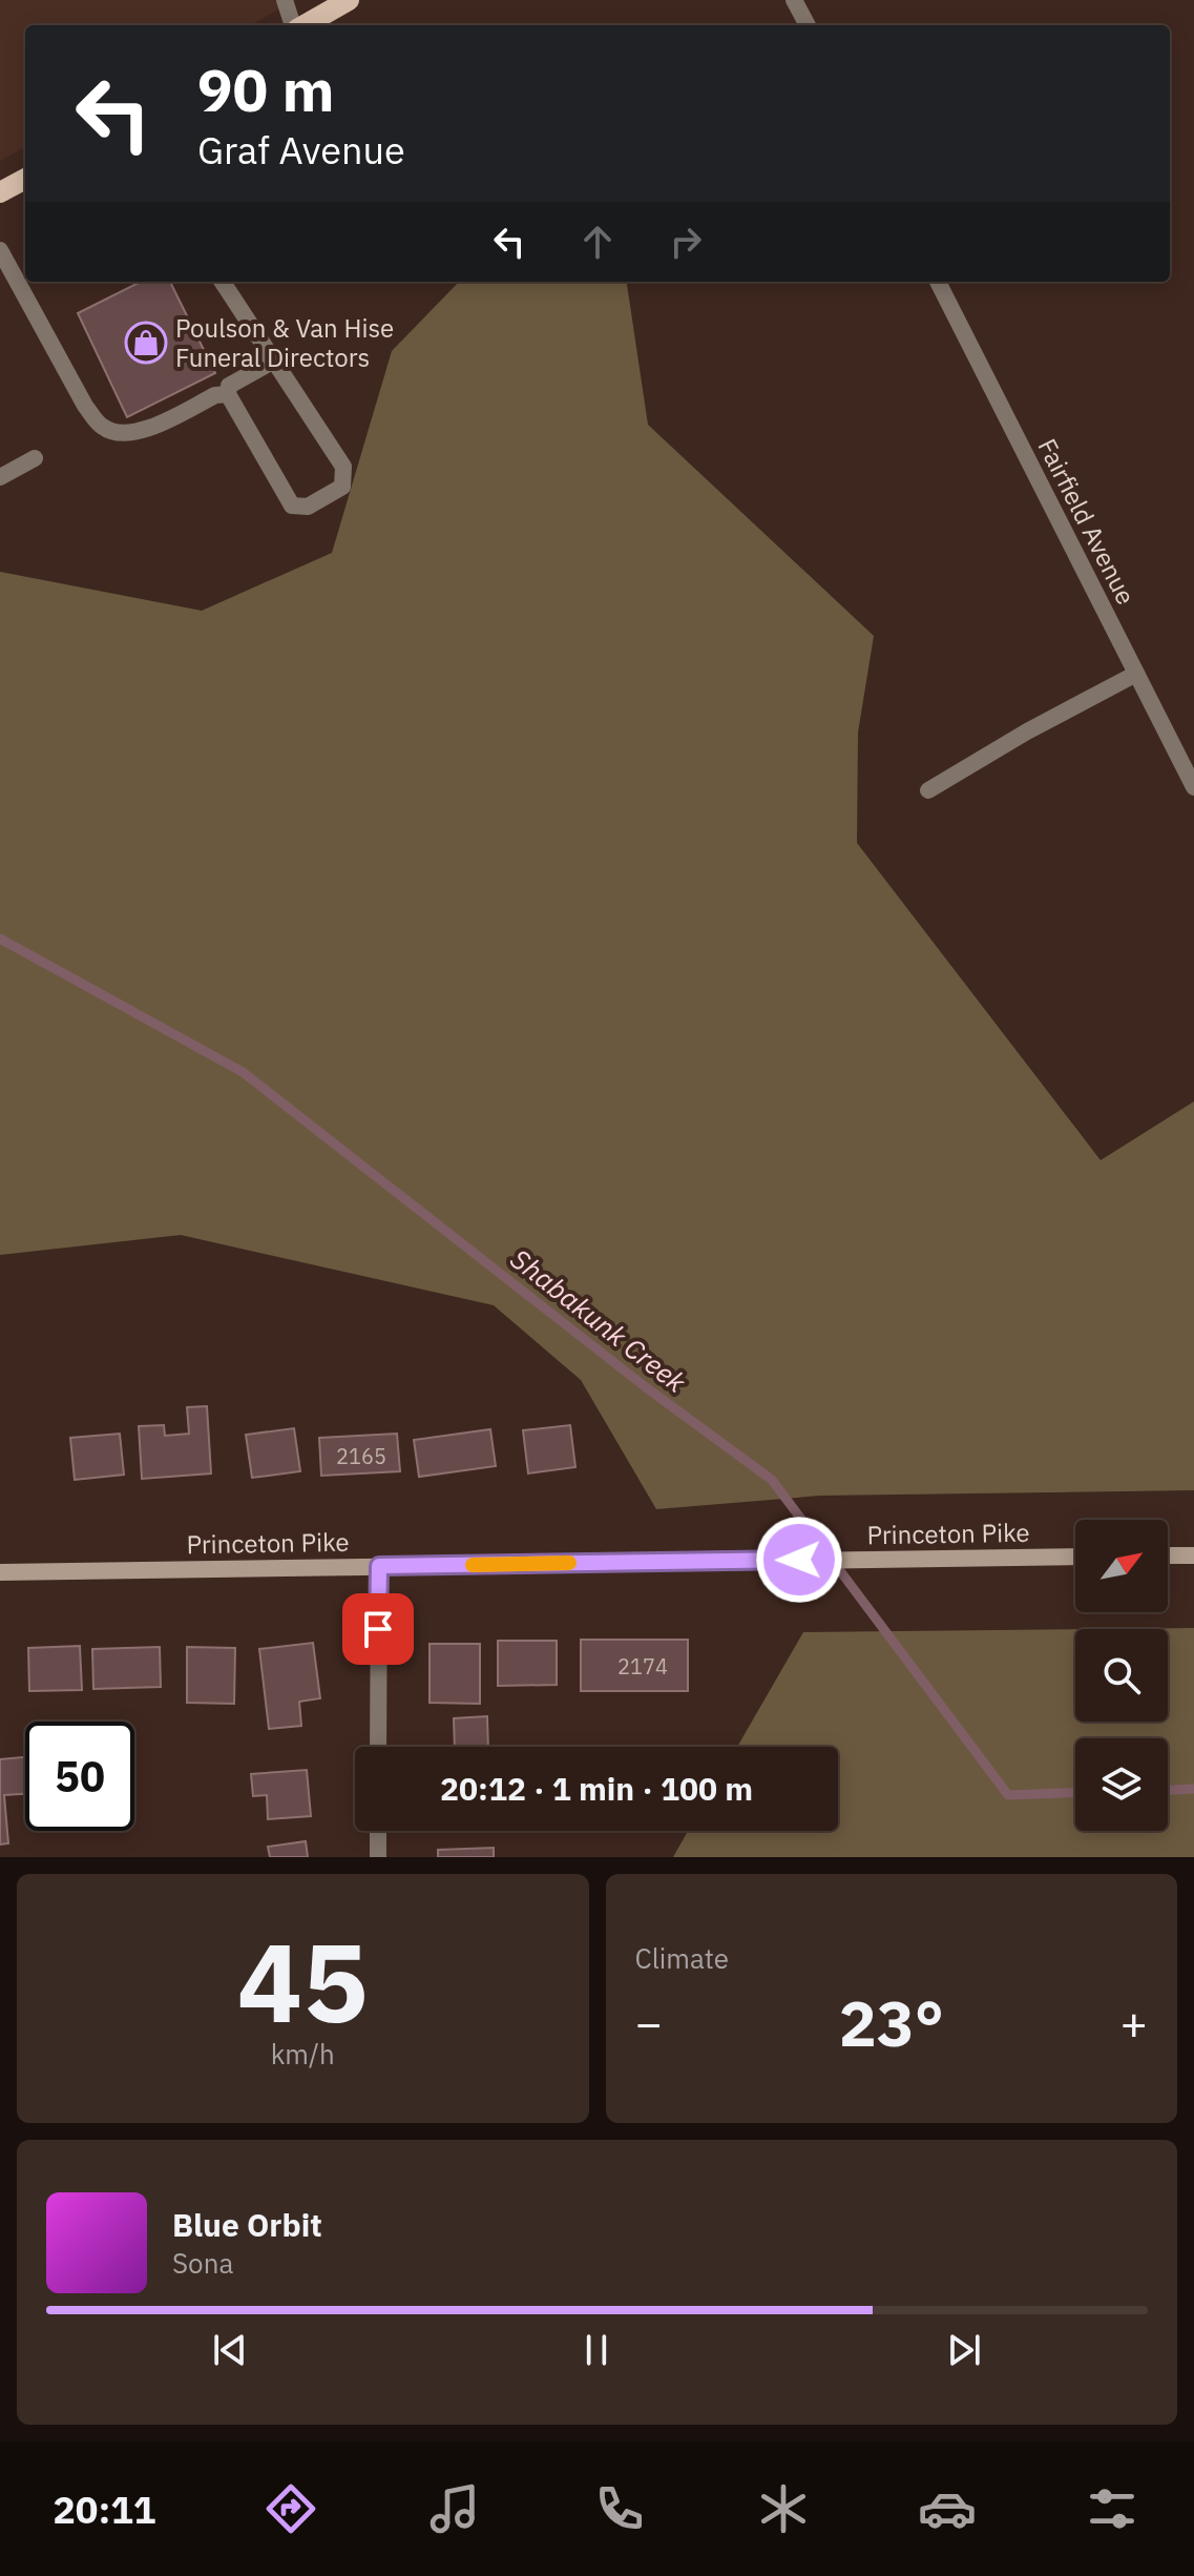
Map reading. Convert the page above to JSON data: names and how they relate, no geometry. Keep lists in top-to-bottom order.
{
  "streets": {
    "main road": ["Princeton Pike"],
    "street": ["Fairfield Avenue"]
  },
  "water": ["Shabakunk Creek"],
  "places": {
    "shop": ["Poulson & Van Hise Funeral Directors"]
  },
  "house_numbers": ["2165", "2174"],
  "north": "top right",
  "page": {
    "turn": ["90 m", "Graf Avenue"],
    "limit": "50",
    "trip": "20:12 · 1 min · 100 m",
    "tile": [
      ["45", "km/h"],
      "Climate"
    ],
    "heat": ["−", "23°", "+"],
    "song": ["Blue Orbit", "Sona"],
    "tabs": "20:11"
  }
}
